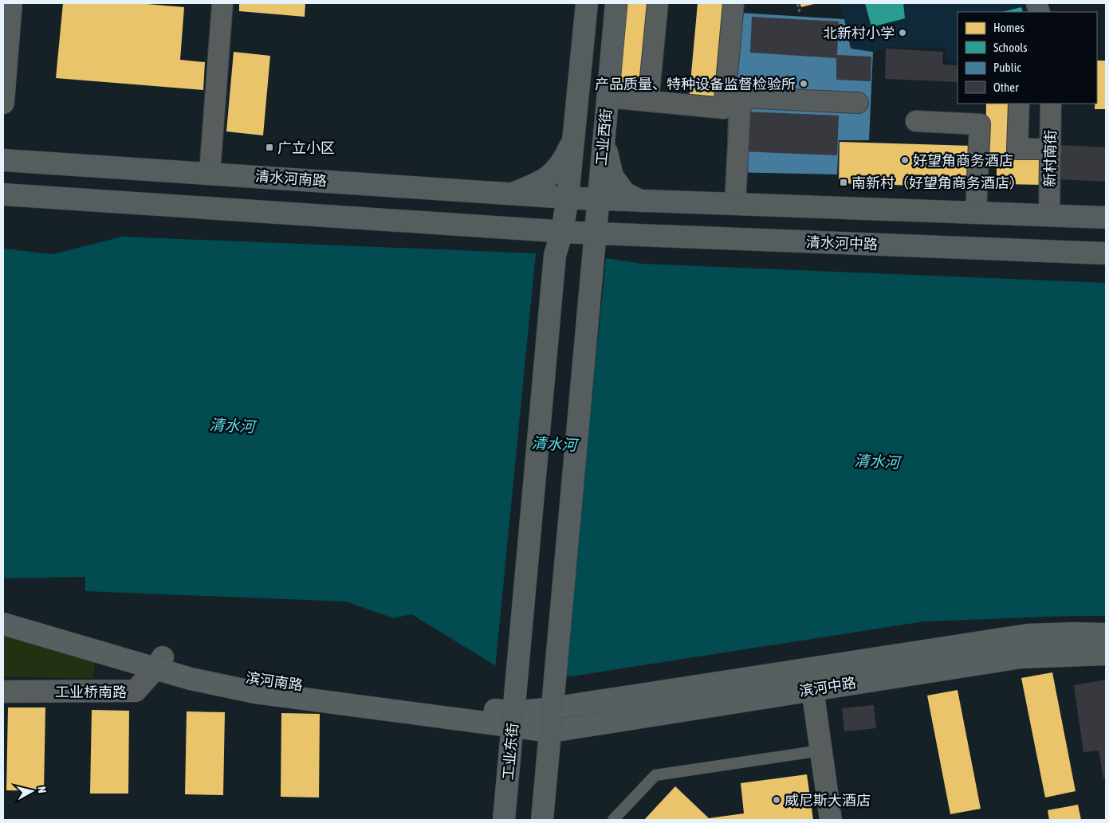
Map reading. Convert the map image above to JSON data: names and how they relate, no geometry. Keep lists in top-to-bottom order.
{
  "streets": {
    "main road": [
      "工业西街",
      "清水河南路",
      "清水河中路",
      "滨河南路",
      "滨河中路",
      "工业东街"
    ],
    "street": ["新村南街", "工业桥南路"]
  },
  "crossings": [
    ["工业西街", "清水河南路"],
    ["工业西街", "工业东街"],
    ["清水河南路", "工业东街"],
    ["清水河中路", "工业东街"],
    ["滨河南路", "滨河中路"],
    ["滨河南路", "工业桥南路"],
    ["滨河南路", "工业东街"]
  ],
  "water": ["清水河"],
  "places": {
    "other": [
      "北新村小学",
      "产品质量、特种设备监督检验所",
      "好望角商务酒店",
      "威尼斯大酒店"
    ],
    "transit": ["广立小区", "南新村（好望角商务酒店）"]
  },
  "legend": [
    "Homes",
    "Schools",
    "Public",
    "Other"
  ],
  "north": "right"
}
